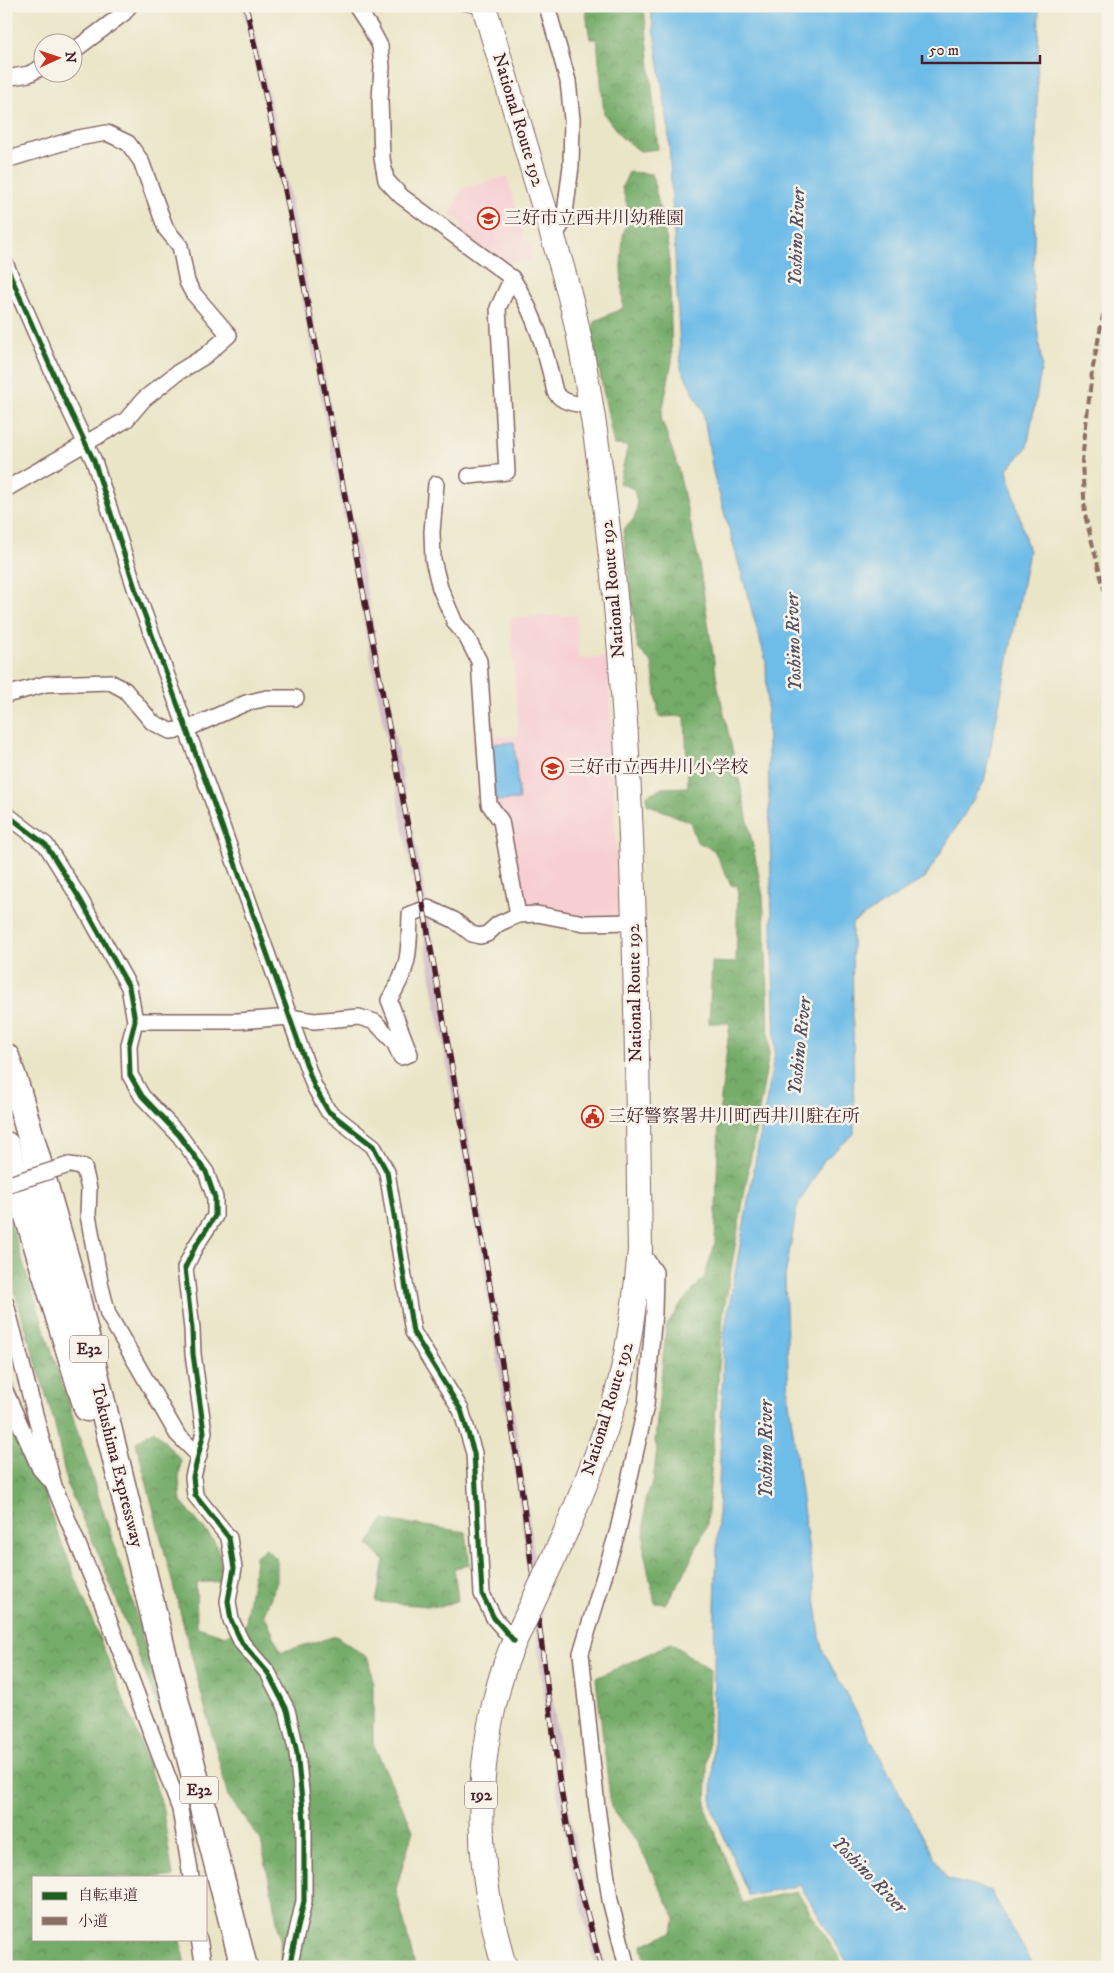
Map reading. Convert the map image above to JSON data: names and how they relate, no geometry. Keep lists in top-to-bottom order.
{
  "streets": {
    "highway": [
      "National Route 192",
      "E32",
      "Tokushima Expressway",
      "192"
    ]
  },
  "water": ["Yoshino River"],
  "places": {
    "school or university": ["三好市立西井川幼稚園", "三好市立西井川小学校"],
    "public building": ["三好警察署井川町西井川駐在所"]
  },
  "legend": ["自転車道", "小道"],
  "scale_bar": "50 m",
  "north": "right"
}
